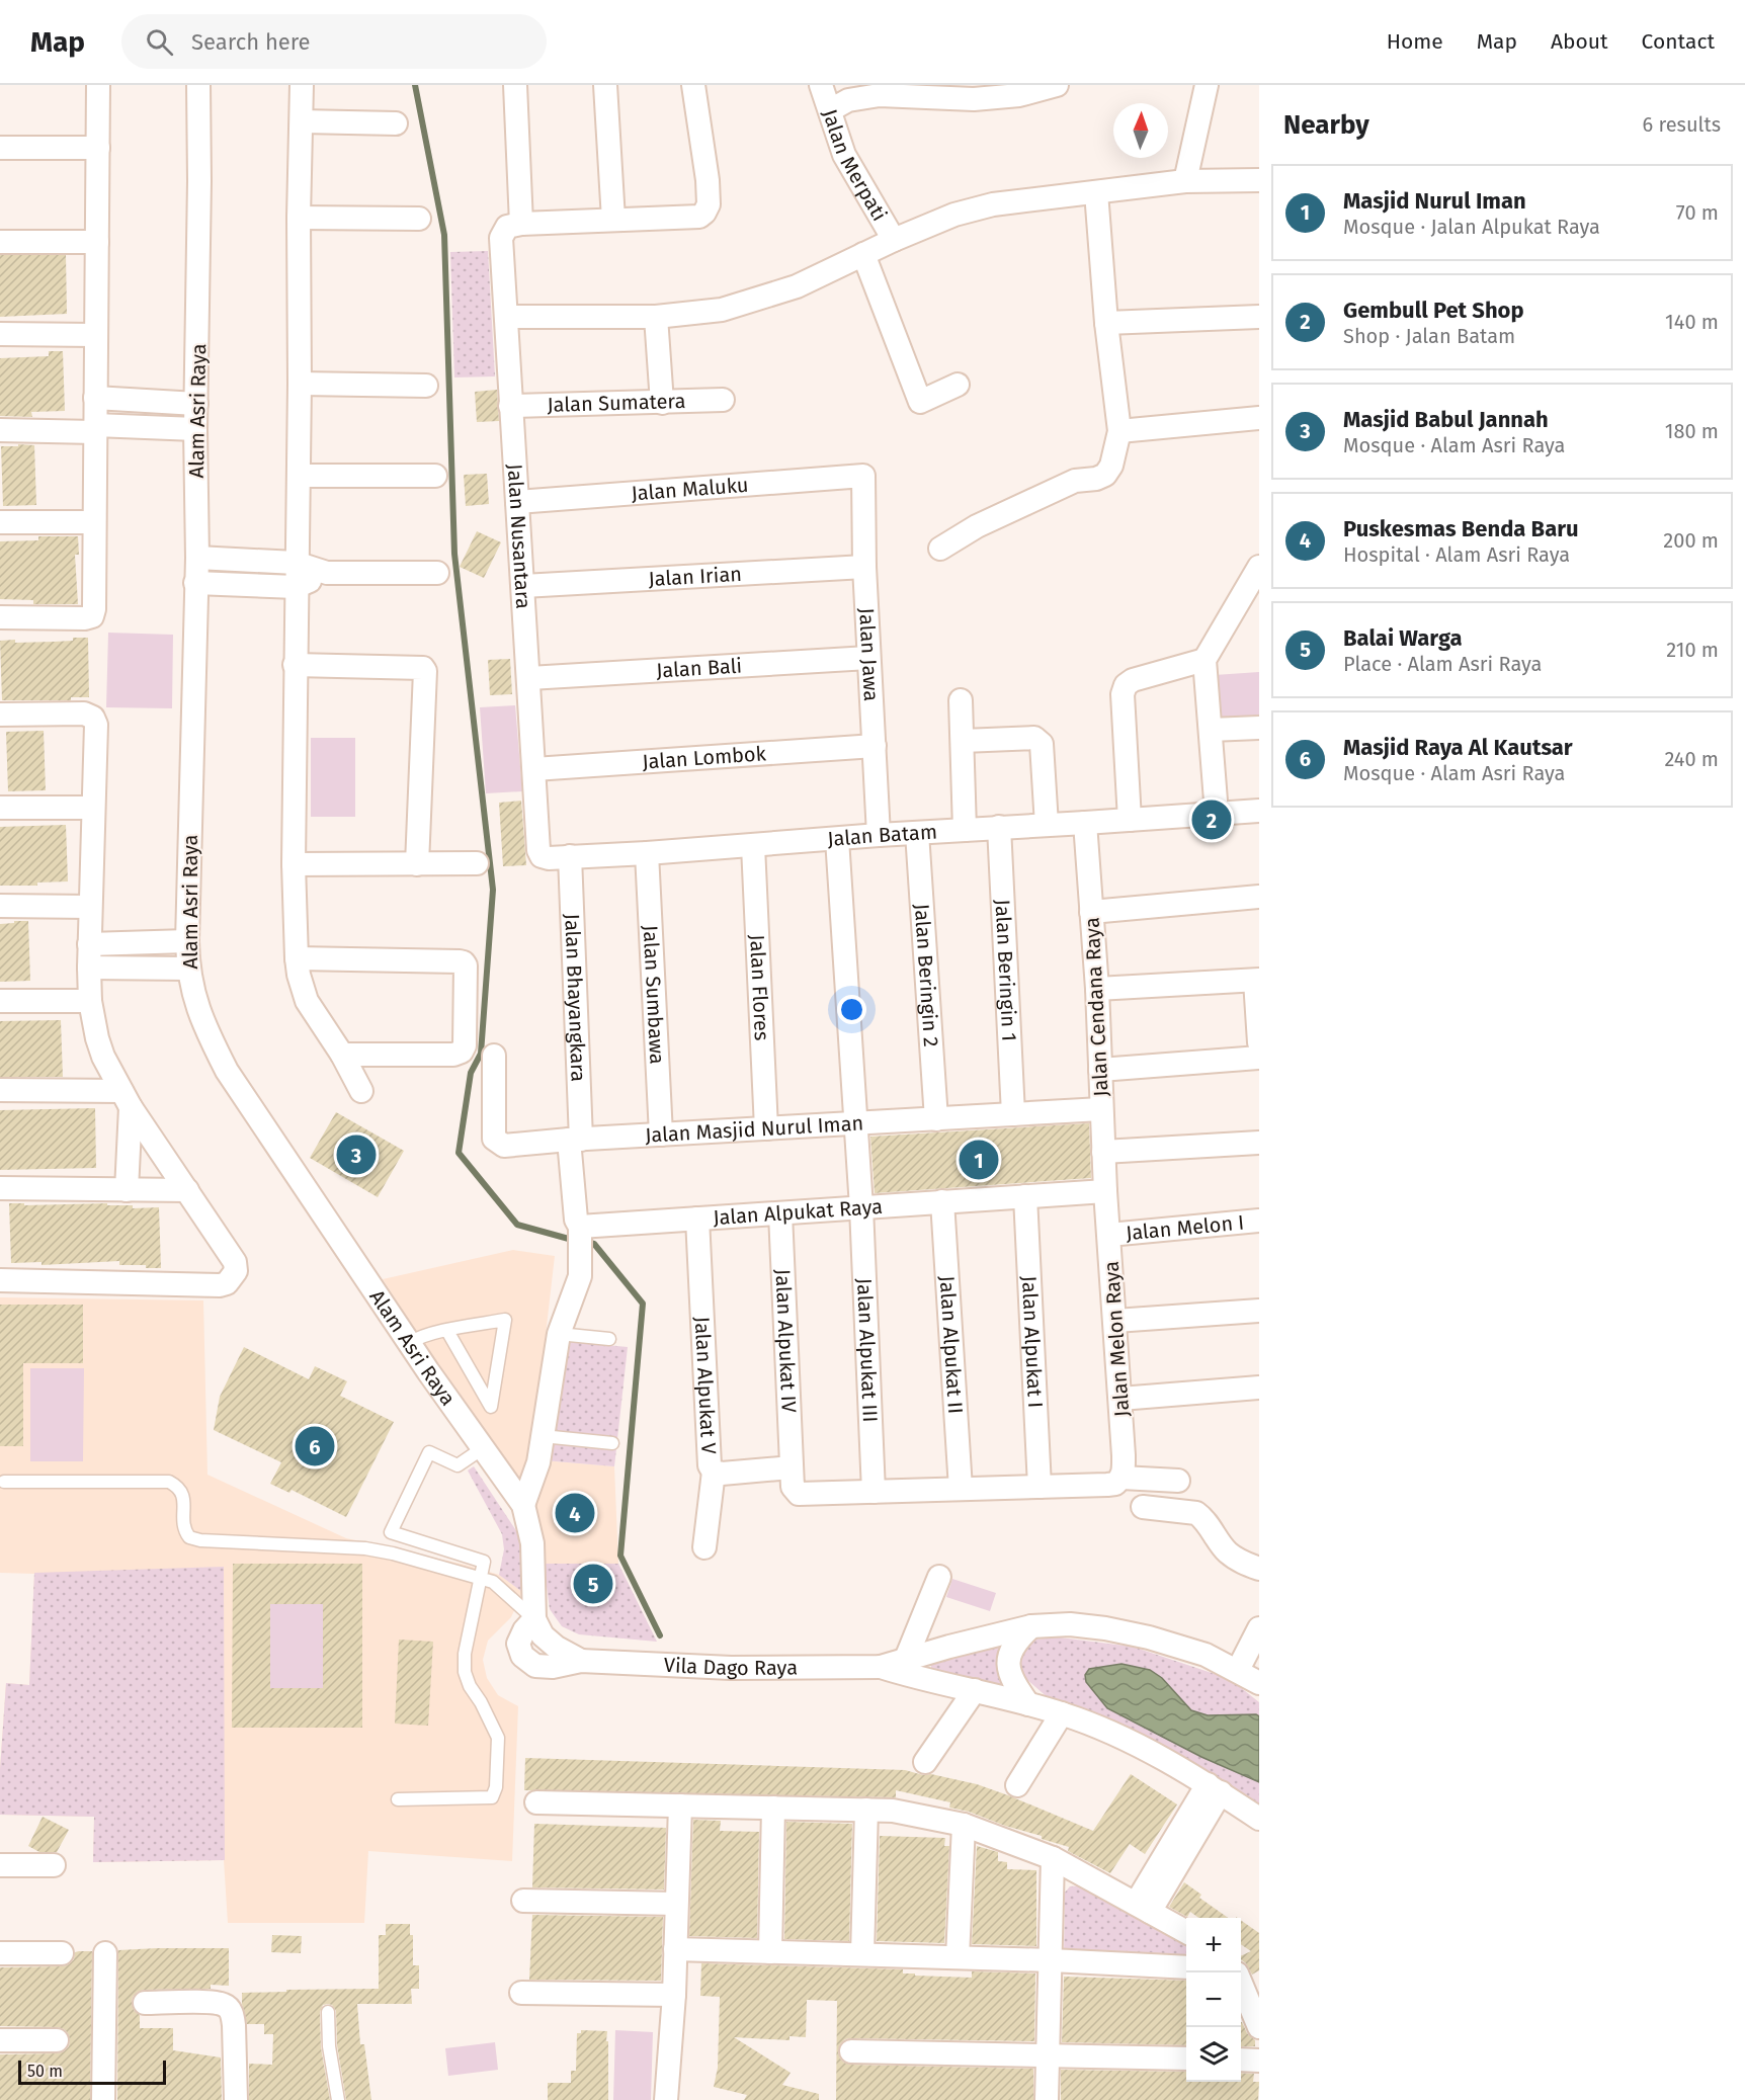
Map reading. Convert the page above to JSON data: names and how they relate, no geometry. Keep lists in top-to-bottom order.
{
  "streets": {
    "street": [
      "Jalan Merpati",
      "Jalan Sumatera",
      "Alam Asri Raya",
      "Jalan Maluku",
      "Jalan Nusantara",
      "Jalan Irian",
      "Jalan Jawa",
      "Jalan Bali",
      "Jalan Lombok",
      "Jalan Batam",
      "Jalan Beringin 1",
      "Jalan Beringin 2",
      "Jalan Flores",
      "Jalan Sumbawa",
      "Jalan Bhayangkara",
      "Jalan Cendana Raya",
      "Jalan Masjid Nurul Iman",
      "Jalan Alpukat Raya",
      "Jalan Melon I",
      "Jalan Melon Raya",
      "Jalan Alpukat IV",
      "Jalan Alpukat I",
      "Jalan Alpukat II",
      "Jalan Alpukat III",
      "Jalan Alpukat V",
      "Vila Dago Raya"
    ]
  },
  "crossings": [
    ["Jalan Sumatera", "Jalan Nusantara"],
    ["Alam Asri Raya", "Vila Dago Raya"],
    ["Jalan Maluku", "Jalan Nusantara"],
    ["Jalan Maluku", "Jalan Jawa"],
    ["Jalan Nusantara", "Jalan Irian"],
    ["Jalan Nusantara", "Jalan Bali"],
    ["Jalan Nusantara", "Jalan Lombok"],
    ["Jalan Nusantara", "Jalan Batam"],
    ["Jalan Nusantara", "Jalan Bhayangkara"],
    ["Jalan Irian", "Jalan Jawa"],
    ["Jalan Jawa", "Jalan Bali"],
    ["Jalan Jawa", "Jalan Lombok"],
    ["Jalan Jawa", "Jalan Batam"],
    ["Jalan Batam", "Jalan Beringin 1"],
    ["Jalan Batam", "Jalan Beringin 2"],
    ["Jalan Batam", "Jalan Flores"],
    ["Jalan Batam", "Jalan Sumbawa"],
    ["Jalan Batam", "Jalan Bhayangkara"],
    ["Jalan Batam", "Jalan Cendana Raya"],
    ["Jalan Batam", "Jalan Alpukat III"],
    ["Jalan Beringin 1", "Jalan Masjid Nurul Iman"],
    ["Jalan Beringin 2", "Jalan Masjid Nurul Iman"],
    ["Jalan Flores", "Jalan Masjid Nurul Iman"],
    ["Jalan Sumbawa", "Jalan Masjid Nurul Iman"],
    ["Jalan Bhayangkara", "Jalan Masjid Nurul Iman"],
    ["Jalan Cendana Raya", "Jalan Masjid Nurul Iman"],
    ["Jalan Cendana Raya", "Jalan Alpukat Raya"],
    ["Jalan Cendana Raya", "Jalan Melon Raya"],
    ["Jalan Masjid Nurul Iman", "Jalan Alpukat III"],
    ["Jalan Alpukat Raya", "Jalan Melon Raya"],
    ["Jalan Alpukat Raya", "Jalan Alpukat IV"],
    ["Jalan Alpukat Raya", "Jalan Alpukat I"],
    ["Jalan Alpukat Raya", "Jalan Alpukat II"],
    ["Jalan Alpukat Raya", "Jalan Alpukat III"],
    ["Jalan Alpukat Raya", "Jalan Alpukat V"],
    ["Jalan Melon I", "Jalan Melon Raya"],
    ["Jalan Alpukat IV", "Jalan Alpukat III"],
    ["Jalan Alpukat IV", "Jalan Alpukat V"]
  ],
  "scale_bar": "50 m",
  "north": "top",
  "page": {
    "header": "Map",
    "search": "Search here",
    "nav": [
      "Home",
      "Map",
      "About",
      "Contact"
    ],
    "heading": ["Nearby", "6 results"],
    "list": [
      {
        "mark": "1",
        "name": "Masjid Nurul Iman",
        "note": "Mosque · Jalan Alpukat Raya",
        "value": "70 m"
      },
      {
        "mark": "2",
        "name": "Gembull Pet Shop",
        "note": "Shop · Jalan Batam",
        "value": "140 m"
      },
      {
        "mark": "3",
        "name": "Masjid Babul Jannah",
        "note": "Mosque · Alam Asri Raya",
        "value": "180 m"
      },
      {
        "mark": "4",
        "name": "Puskesmas Benda Baru",
        "note": "Hospital · Alam Asri Raya",
        "value": "200 m"
      },
      {
        "mark": "5",
        "name": "Balai Warga",
        "note": "Place · Alam Asri Raya",
        "value": "210 m"
      },
      {
        "mark": "6",
        "name": "Masjid Raya Al Kautsar",
        "note": "Mosque · Alam Asri Raya",
        "value": "240 m"
      }
    ],
    "pins": [
      "2",
      "3",
      "1",
      "6",
      "4",
      "5"
    ],
    "map_buttons": ["+", "−"],
    "scale": "50 m"
  }
}
